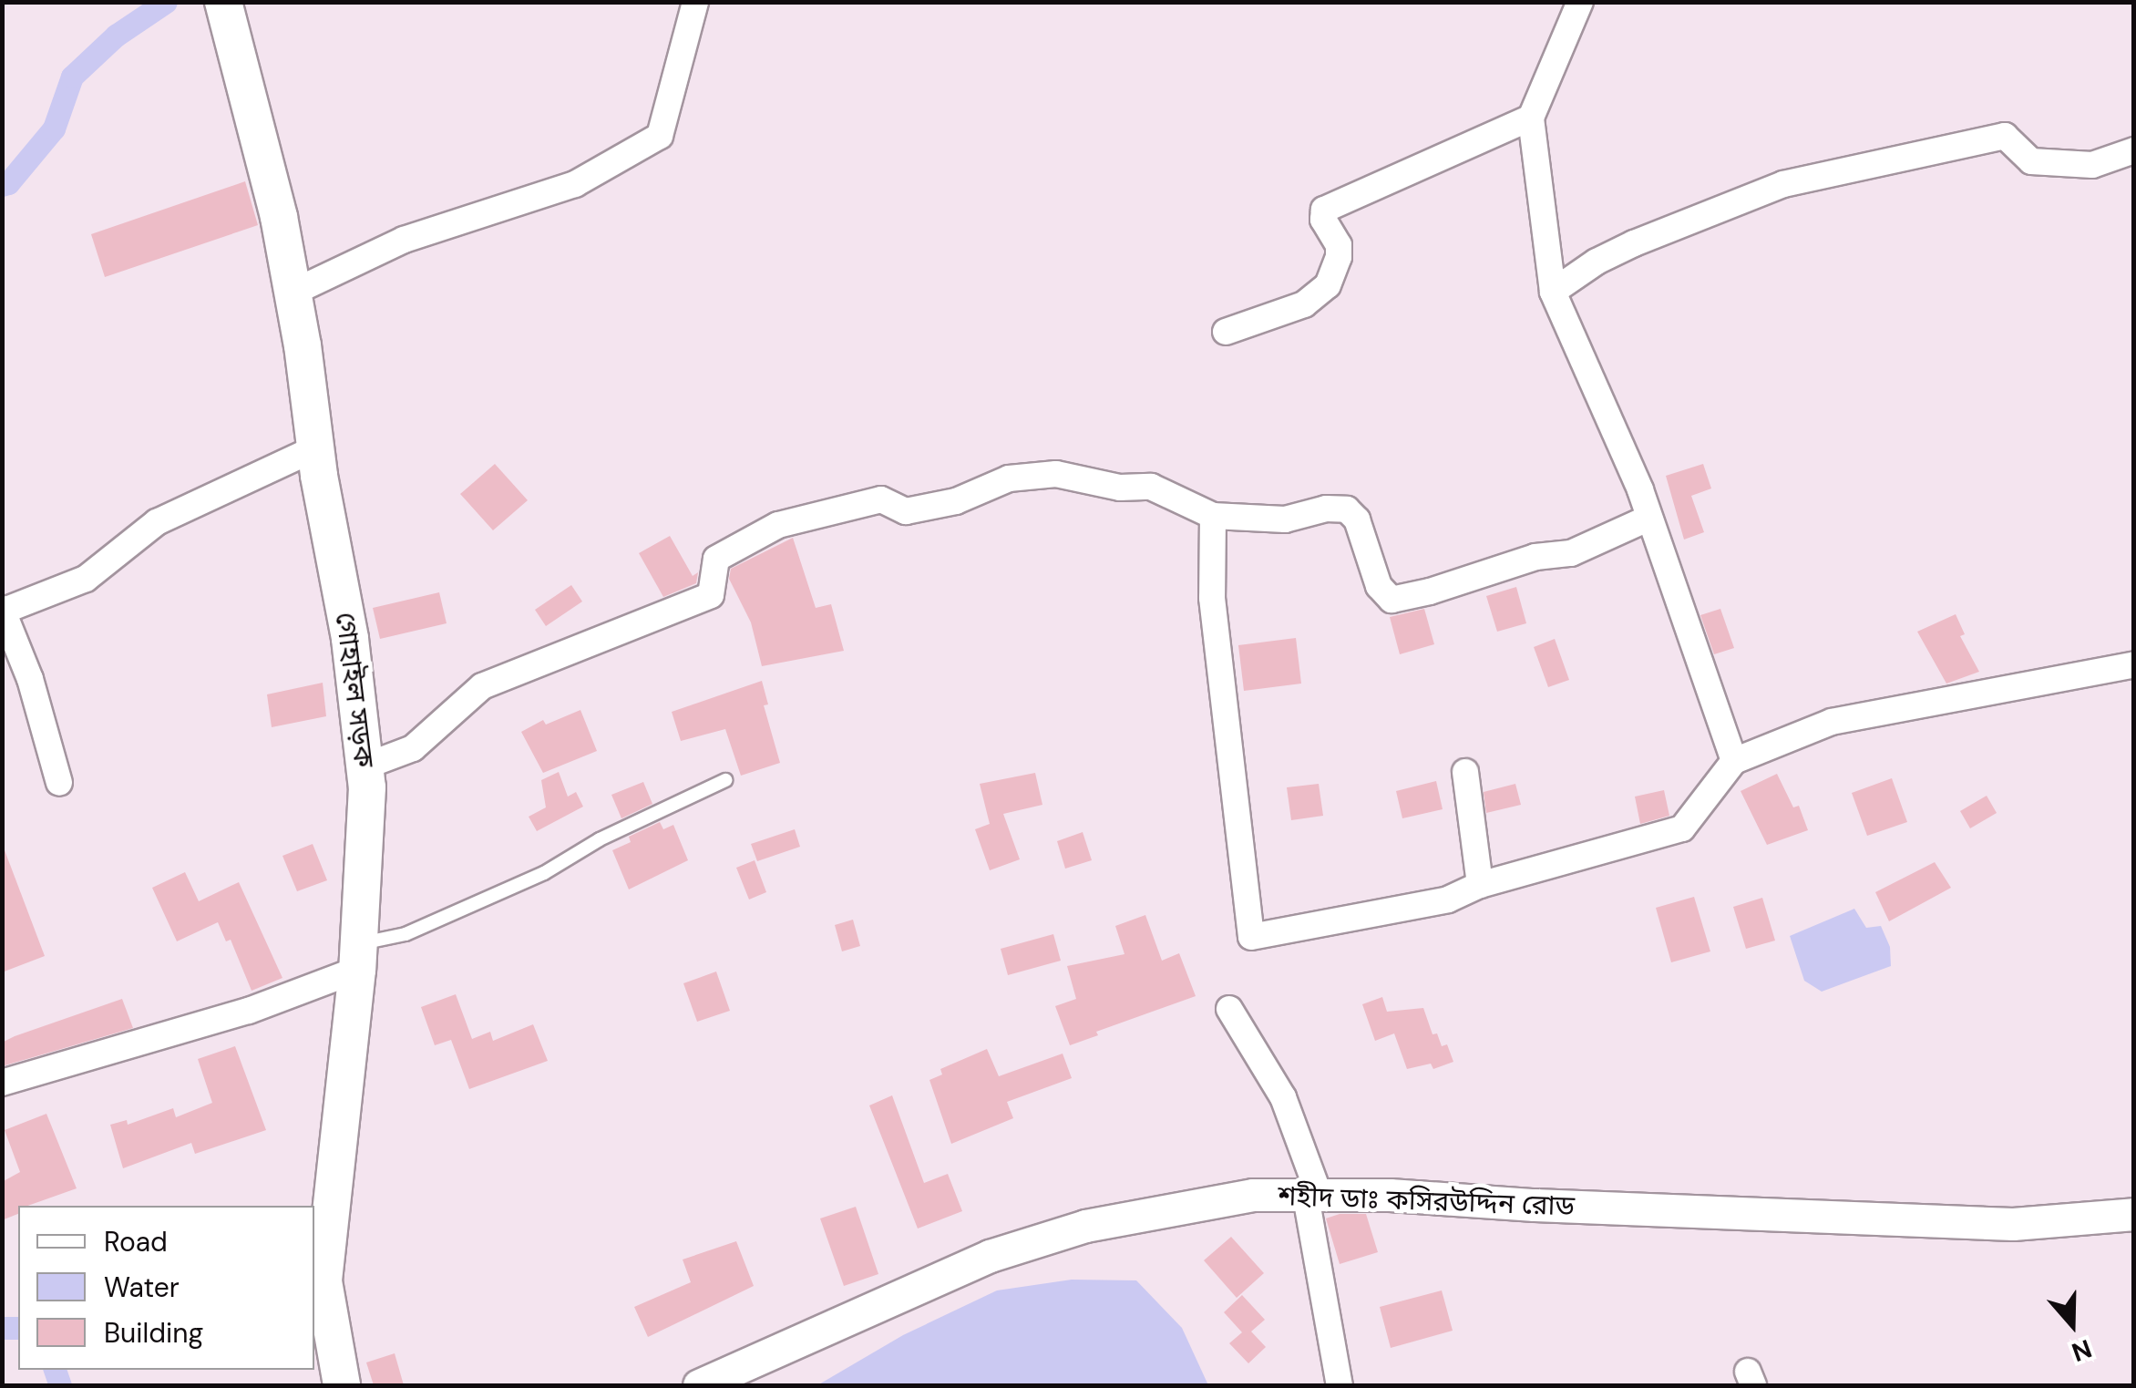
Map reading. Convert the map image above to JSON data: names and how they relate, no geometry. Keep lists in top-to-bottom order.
{
  "streets": {
    "main road": ["গোহাইল সড়ক"],
    "street": ["শহীদ ডাঃ কসিরউদ্দিন রোড"]
  },
  "legend": ["Road", "Water", "Building"],
  "north": "bottom"
}
